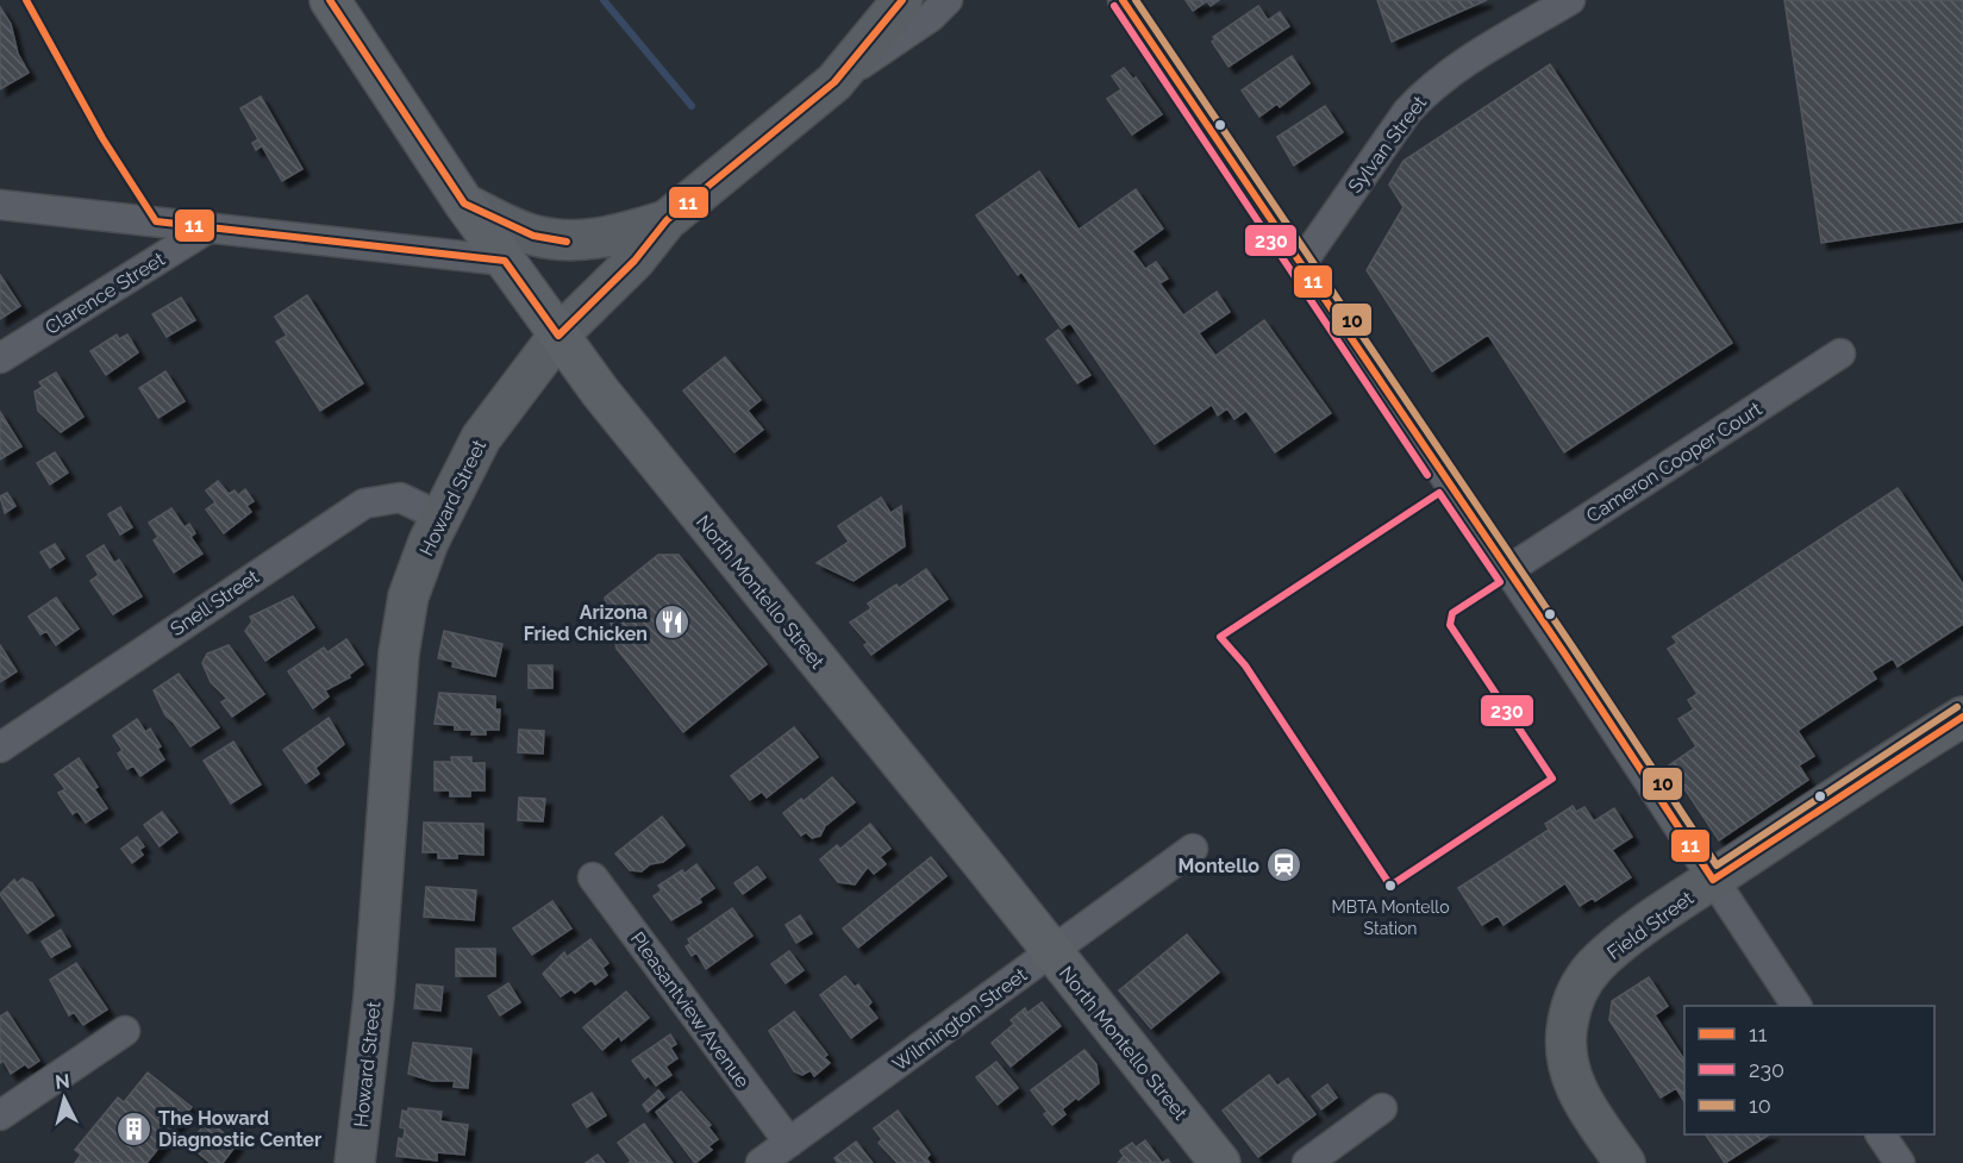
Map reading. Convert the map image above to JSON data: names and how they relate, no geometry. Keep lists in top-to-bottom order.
{
  "streets": {
    "main road": ["Howard Street", "North Montello Street", "Field Street"],
    "street": [
      "Sylvan Street",
      "Clarence Street",
      "Cameron Cooper Court",
      "Snell Street",
      "Pleasantview Avenue",
      "Wilmington Street"
    ]
  },
  "crossings": [
    ["Howard Street", "North Montello Street"],
    ["Howard Street", "Snell Street"],
    ["North Montello Street", "Wilmington Street"],
    ["Pleasantview Avenue", "Wilmington Street"]
  ],
  "places": {
    "restaurant": ["Arizona Fried Chicken"],
    "station": ["Montello"],
    "other": ["MBTA Montello Station"],
    "building": ["The Howard Diagnostic Center"]
  },
  "lines": ["transit line 11", "transit line 10", "transit line 230"],
  "legend": ["11", "230", "10"],
  "north": "top"
}
